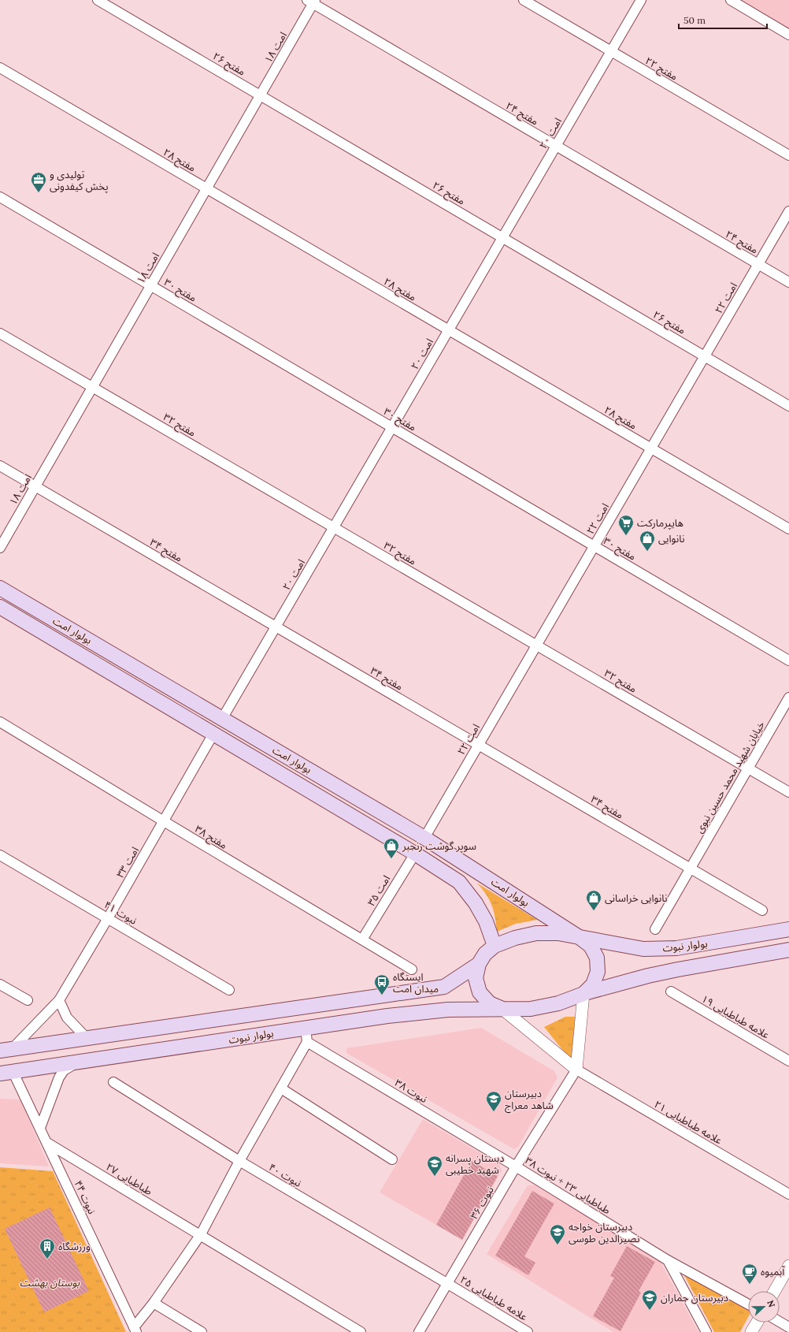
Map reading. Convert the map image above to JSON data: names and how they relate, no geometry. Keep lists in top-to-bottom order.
{
  "streets": {
    "main road": ["بولوار امت", "بولوار نبوت"],
    "street": [
      "امت ۱۸",
      "مفتح ۲۶",
      "مفتح ۲۲",
      "مفتح ۲۴",
      "امت ۲۰",
      "مفتح ۲۸",
      "مفتح ۳۰",
      "امت ۲۲",
      "مفتح ۳۲",
      "مفتح ۳۴",
      "خیابان شهید محمد حسین نبوی",
      "مفتح ۳۸",
      "امت ۳۳",
      "امت ۳۵",
      "نبوت ۴۱",
      "علامه طباطبایی ۱۹",
      "نبوت ۳۸",
      "علامه طباطبایی ۲۱",
      "نبوت ۴۰",
      "طباطبایی ۲۷",
      "طباطبایی ۲۳ + نبوت ۳۸",
      "نبوت ۴۴",
      "نبوت ۳۶",
      "علامه طباطبایی ۲۵"
    ]
  },
  "crossings": [
    ["امت ۱۸", "مفتح ۲۶"],
    ["امت ۱۸", "مفتح ۲۴"],
    ["امت ۱۸", "مفتح ۲۸"],
    ["امت ۱۸", "مفتح ۳۰"],
    ["امت ۱۸", "مفتح ۳۲"],
    ["امت ۱۸", "مفتح ۳۴"],
    ["مفتح ۲۶", "امت ۲۰"],
    ["مفتح ۲۶", "امت ۲۲"],
    ["مفتح ۲۲", "امت ۲۰"],
    ["مفتح ۲۴", "امت ۲۰"],
    ["مفتح ۲۴", "امت ۲۲"],
    ["امت ۲۰", "مفتح ۲۸"],
    ["امت ۲۰", "مفتح ۳۰"],
    ["امت ۲۰", "مفتح ۳۲"],
    ["امت ۲۰", "مفتح ۳۴"],
    ["امت ۲۰", "بولوار امت"],
    ["مفتح ۲۸", "امت ۲۲"],
    ["مفتح ۳۰", "امت ۲۲"],
    ["امت ۲۲", "مفتح ۳۲"],
    ["امت ۲۲", "مفتح ۳۴"],
    ["امت ۲۲", "بولوار امت"],
    ["مفتح ۳۲", "خیابان شهید محمد حسین نبوی"],
    ["مفتح ۳۴", "خیابان شهید محمد حسین نبوی"],
    ["بولوار امت", "امت ۳۳"],
    ["بولوار امت", "امت ۳۵"],
    ["بولوار امت", "بولوار نبوت"],
    ["مفتح ۳۸", "امت ۳۳"],
    ["مفتح ۳۸", "امت ۳۵"],
    ["امت ۳۳", "نبوت ۴۱"],
    ["بولوار نبوت", "نبوت ۴۴"],
    ["نبوت ۳۸", "طباطبایی ۲۳ + نبوت ۳۸"],
    ["نبوت ۳۸", "نبوت ۳۶"],
    ["علامه طباطبایی ۲۱", "نبوت ۳۶"],
    ["نبوت ۴۰", "نبوت ۳۶"],
    ["نبوت ۴۰", "علامه طباطبایی ۲۵"],
    ["طباطبایی ۲۷", "نبوت ۴۴"],
    ["طباطبایی ۲۳ + نبوت ۳۸", "نبوت ۳۶"],
    ["نبوت ۳۶", "علامه طباطبایی ۲۵"]
  ],
  "parks": ["بوستان بهشت"],
  "places": {
    "office": ["تولیدی و پخش کیفدونی"],
    "supermarket": ["هایپرمارکت"],
    "shop": ["نانوایی", "سوپر گوشت رنجبر", "نانوایی خراسانی"],
    "bus stop": ["ایستگاه میدان امت"],
    "school or university": [
      "دبیرستان شاهد معراج",
      "دبستان پسرانه شهید خطیبی",
      "دبیرستان خواجه نصیرالدین طوسی",
      "دبیرستان جماران"
    ],
    "building": ["ورزشگاه"],
    "cafe": ["آبمیوه"]
  },
  "scale_bar": "50 m",
  "north": "right"
}
